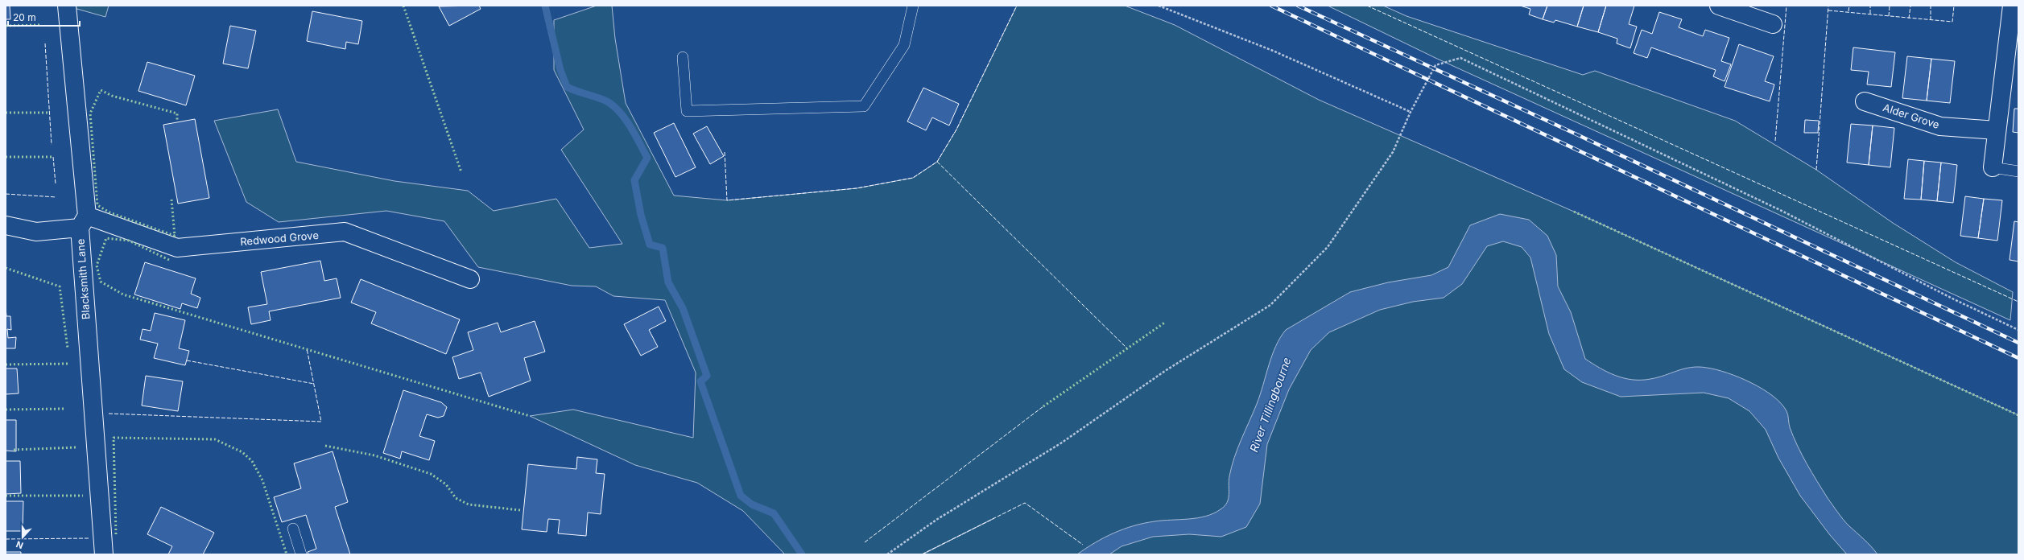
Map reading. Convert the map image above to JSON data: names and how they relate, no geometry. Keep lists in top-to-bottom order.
{
  "streets": {
    "street": ["Alder Grove", "Redwood Grove", "Blacksmith Lane"]
  },
  "crossings": [
    ["Redwood Grove", "Blacksmith Lane"]
  ],
  "water": ["River Tillingbourne"],
  "scale_bar": "20 m",
  "north": "bottom"
}
